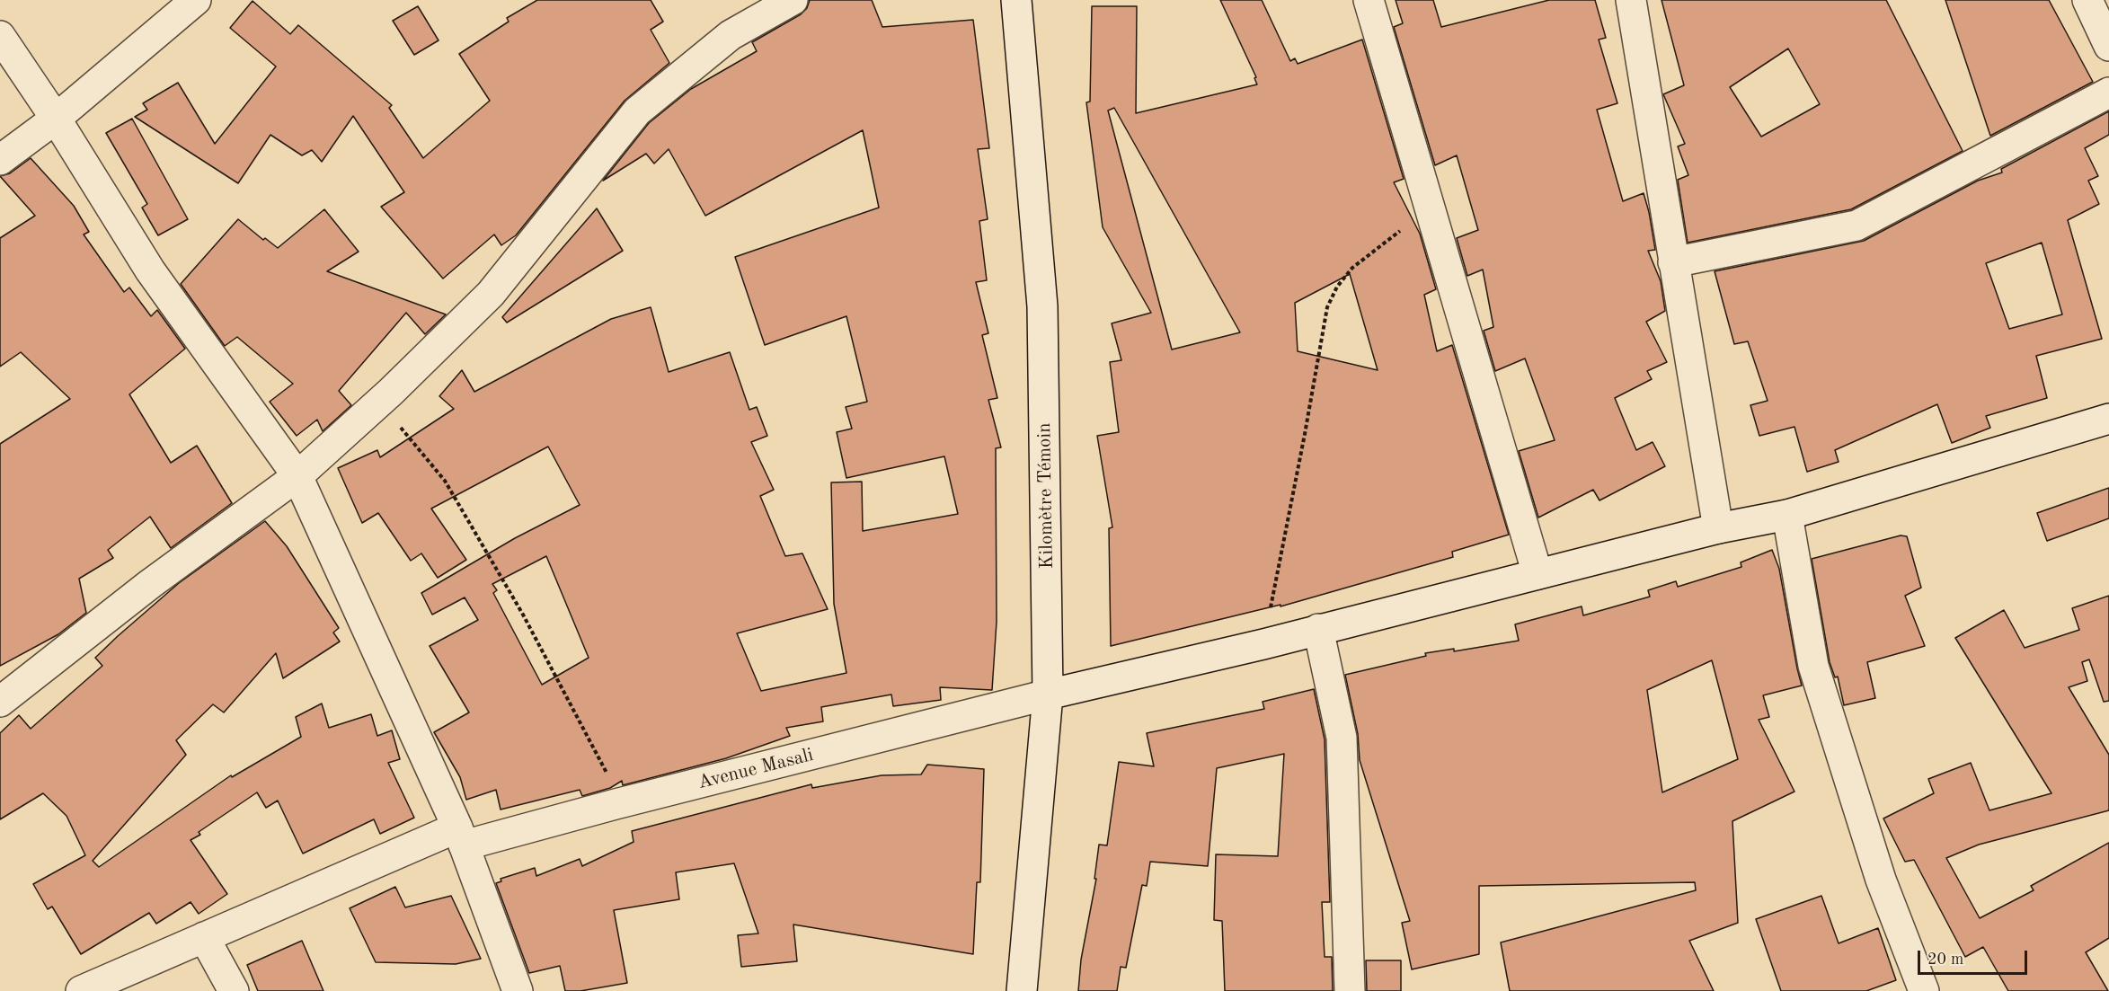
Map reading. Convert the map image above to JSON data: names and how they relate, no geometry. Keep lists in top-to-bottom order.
{
  "streets": {
    "street": ["Kilomètre Témoin", "Avenue Masali"]
  },
  "crossings": [
    ["Kilomètre Témoin", "Avenue Masali"]
  ],
  "scale_bar": "20 m"
}
